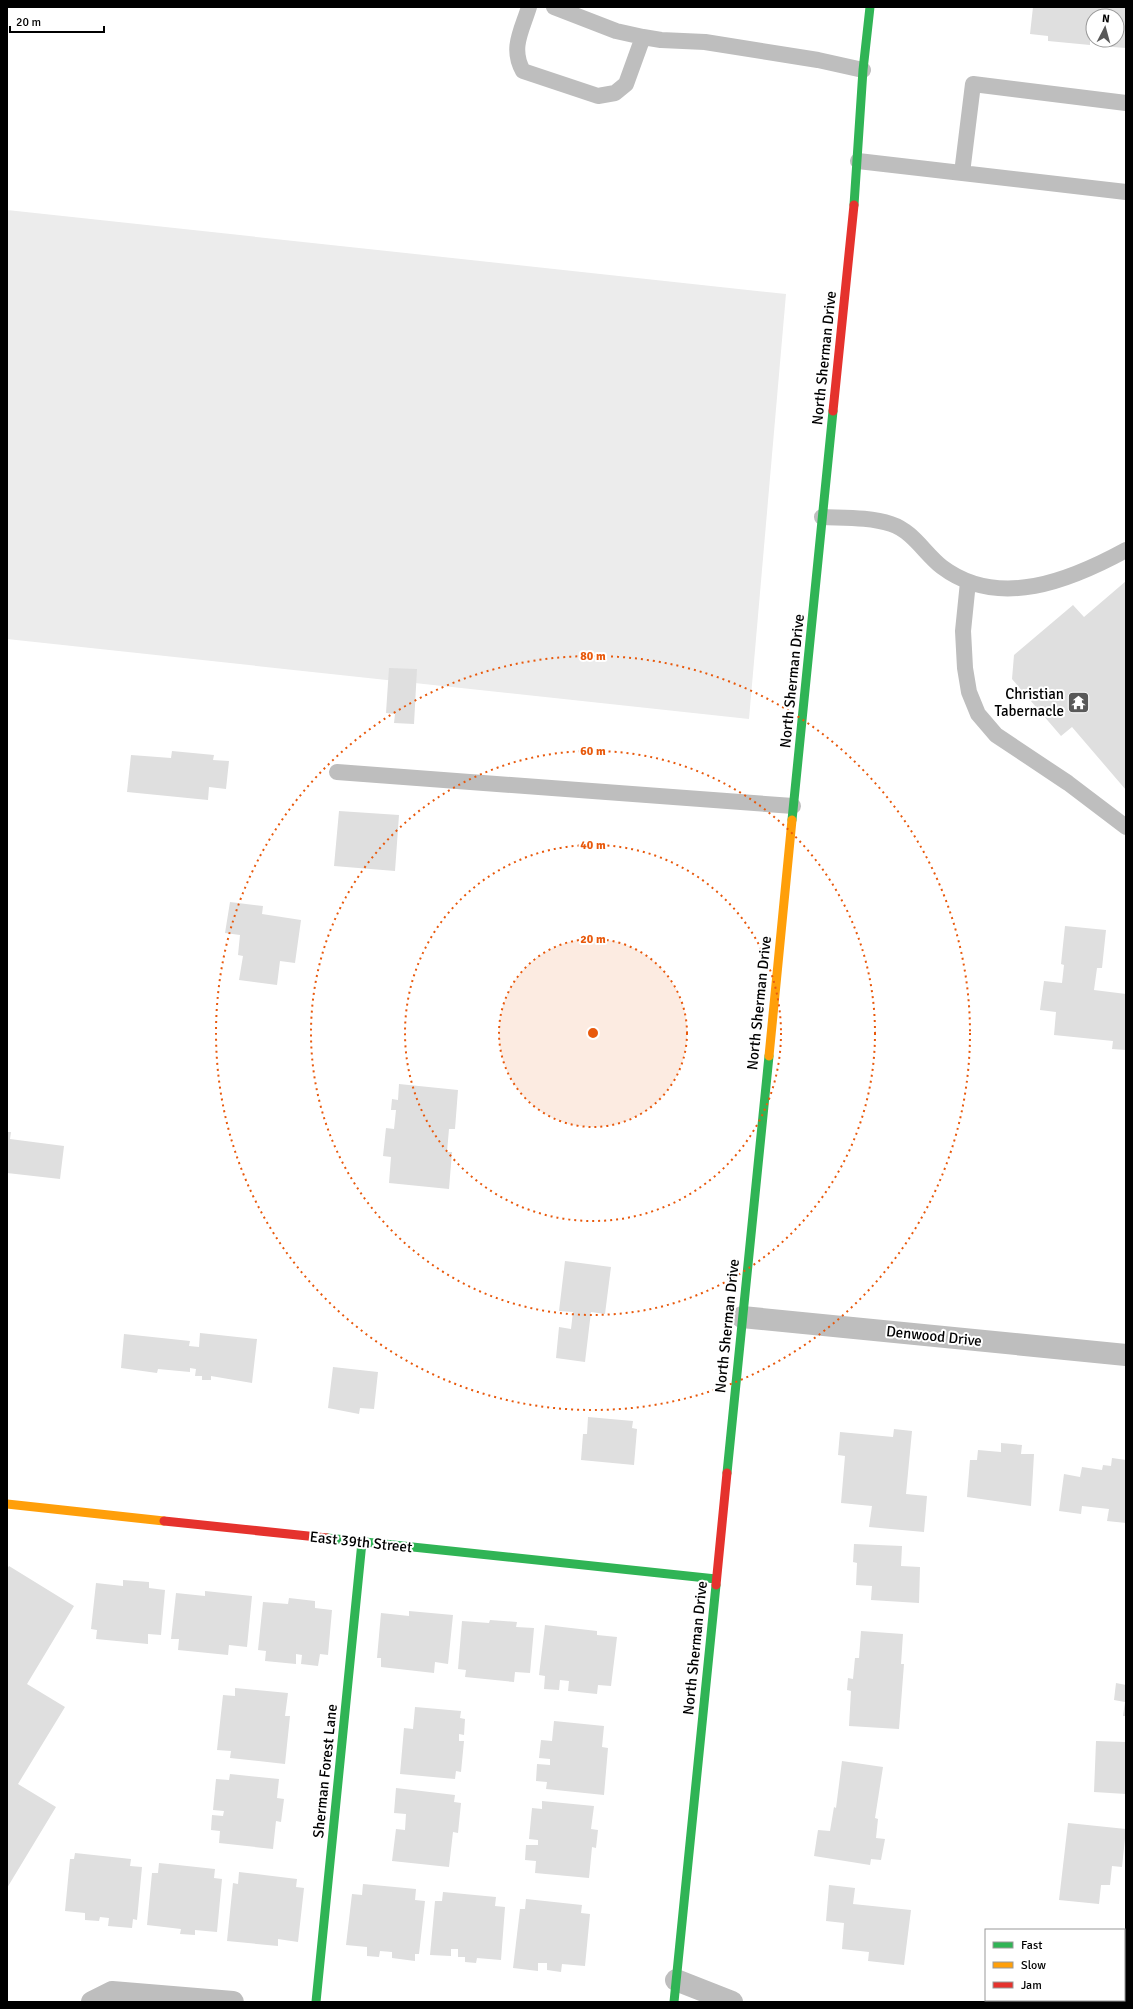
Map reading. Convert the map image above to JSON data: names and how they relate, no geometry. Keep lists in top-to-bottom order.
{
  "streets": {
    "main road": ["North Sherman Drive", "East 39th Street", "Sherman Forest Lane"],
    "street": ["Denwood Drive"]
  },
  "crossings": [
    ["North Sherman Drive", "Denwood Drive"],
    ["North Sherman Drive", "East 39th Street"],
    ["East 39th Street", "Sherman Forest Lane"]
  ],
  "places": {
    "temple": ["Christian Tabernacle"]
  },
  "legend": ["Fast", "Slow", "Jam"],
  "scale_bar": "20 m",
  "north": "top",
  "rings": [
    "80 m",
    "60 m",
    "40 m",
    "20 m"
  ]
}
